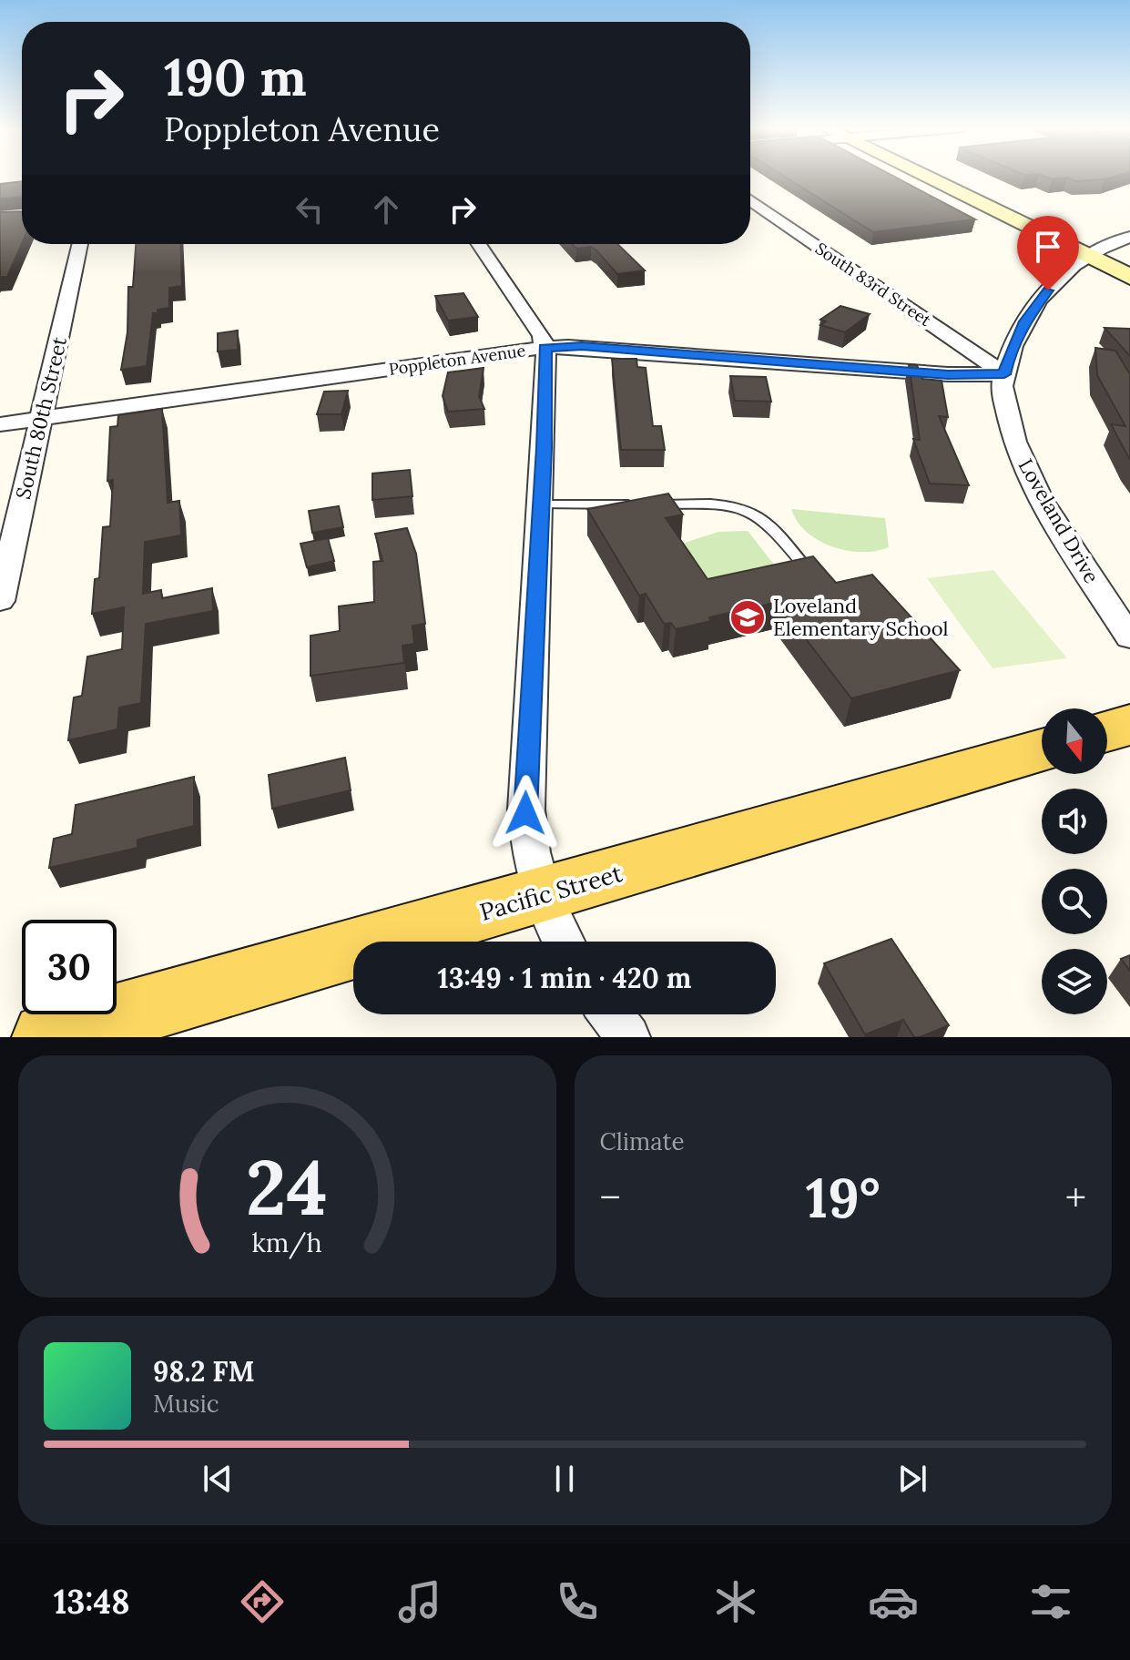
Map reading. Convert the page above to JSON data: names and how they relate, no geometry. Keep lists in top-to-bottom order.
{
  "streets": {
    "main road": ["Pacific Street"],
    "street": [
      "South 83rd Street",
      "Poppleton Avenue",
      "South 80th Street",
      "Loveland Drive"
    ]
  },
  "crossings": [
    ["South 83rd Street", "Poppleton Avenue"],
    ["South 83rd Street", "Loveland Drive"],
    ["Poppleton Avenue", "South 80th Street"],
    ["Poppleton Avenue", "Loveland Drive"]
  ],
  "places": {
    "school or university": ["Loveland Elementary School"]
  },
  "north": "bottom",
  "page": {
    "turn": ["190 m", "Poppleton Avenue"],
    "limit": "30",
    "trip": "13:49 · 1 min · 420 m",
    "tile": "Climate",
    "heat": ["−", "19°", "+"],
    "song": ["98.2 FM", "Music"],
    "tabs": "13:48",
    "gauge": ["24", "km/h"]
  }
}
